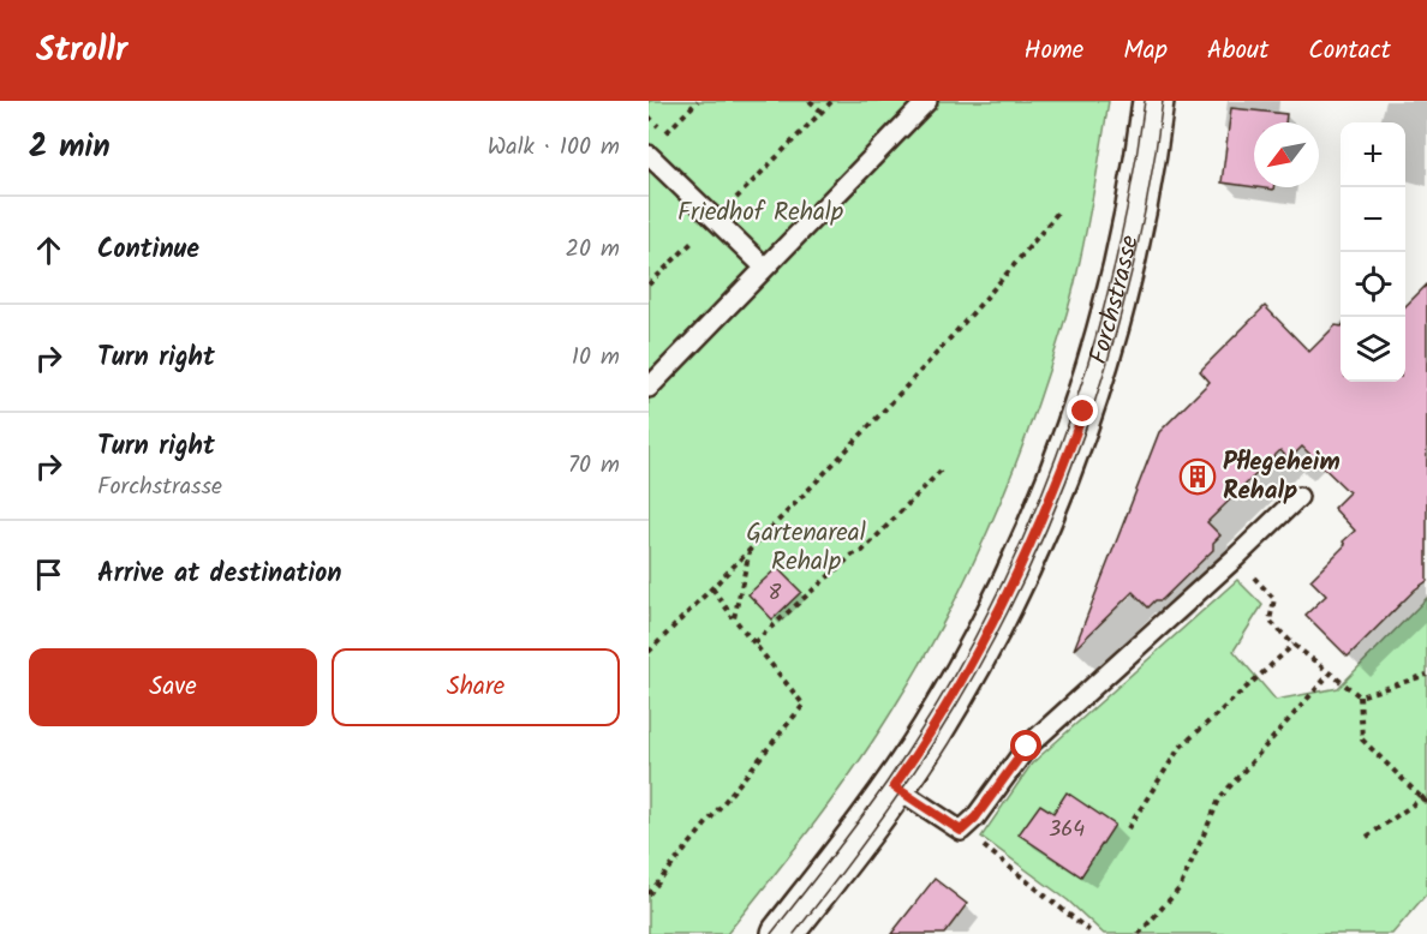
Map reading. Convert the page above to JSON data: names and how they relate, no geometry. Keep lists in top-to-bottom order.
{
  "streets": {
    "main road": ["Forchstrasse"]
  },
  "parks": ["Friedhof Rehalp", "Gartenareal Rehalp"],
  "places": {
    "building": ["Pflegeheim Rehalp"]
  },
  "house_numbers": ["8", "364"],
  "north": "bottom left",
  "page": {
    "header": "Strollr",
    "nav": [
      "Home",
      "Map",
      "About",
      "Contact"
    ],
    "heading": ["2 min", "Walk · 100 m"],
    "map_buttons": ["+", "−"],
    "list": [
      ["Continue", "20 m"],
      ["Turn right", "10 m"],
      ["Turn right", "Forchstrasse", "70 m"],
      "Arrive at destination"
    ],
    "buttons": ["Save", "Share"]
  }
}
